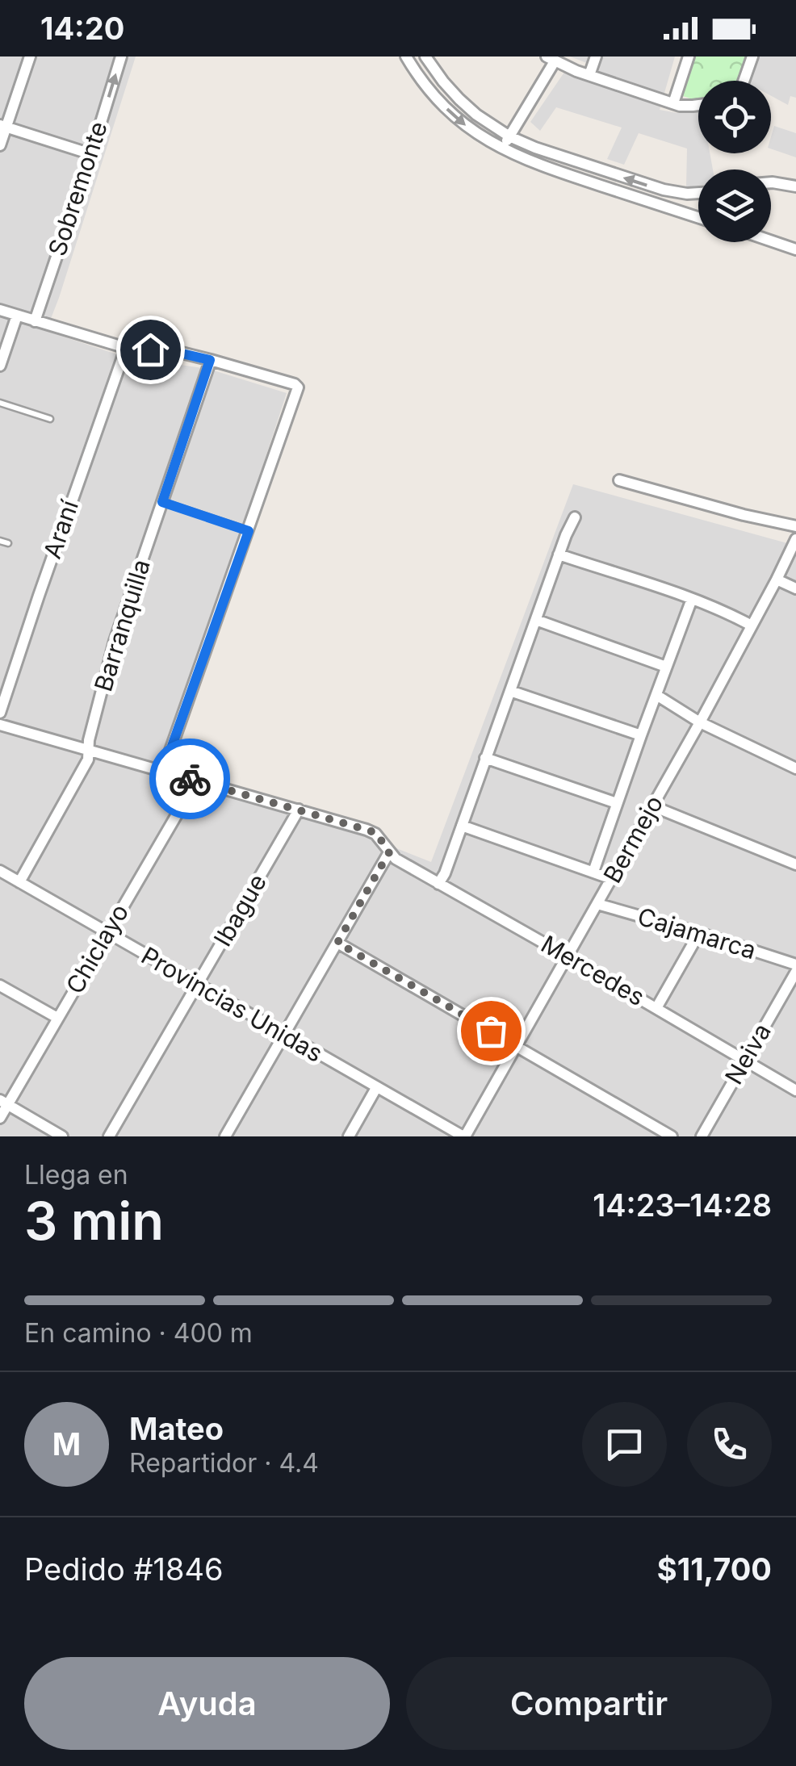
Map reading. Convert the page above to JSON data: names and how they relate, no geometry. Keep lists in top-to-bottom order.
{
  "streets": {
    "street": [
      "Sobremonte",
      "Araní",
      "Barranquilla",
      "Bermejo",
      "Ibague",
      "Cajamarca",
      "Chiclayo",
      "Mercedes",
      "Provincias Unidas",
      "Neiva"
    ]
  },
  "crossings": [
    ["Barranquilla", "Mercedes"],
    ["Barranquilla", "Provincias Unidas"],
    ["Bermejo", "Cajamarca"],
    ["Bermejo", "Mercedes"],
    ["Bermejo", "Provincias Unidas"],
    ["Ibague", "Mercedes"],
    ["Ibague", "Provincias Unidas"],
    ["Chiclayo", "Mercedes"],
    ["Chiclayo", "Provincias Unidas"],
    ["Mercedes", "Neiva"]
  ],
  "page": {
    "status": "14:20",
    "heading": ["3 min", "Llega en", "14:23–14:28"],
    "panel": [
      "Mateo",
      "Repartidor · 4.4",
      "Pedido #1846",
      "$11,700"
    ],
    "bar": "En camino · 400 m",
    "round": "M",
    "buttons": ["Ayuda", "Compartir"]
  }
}
